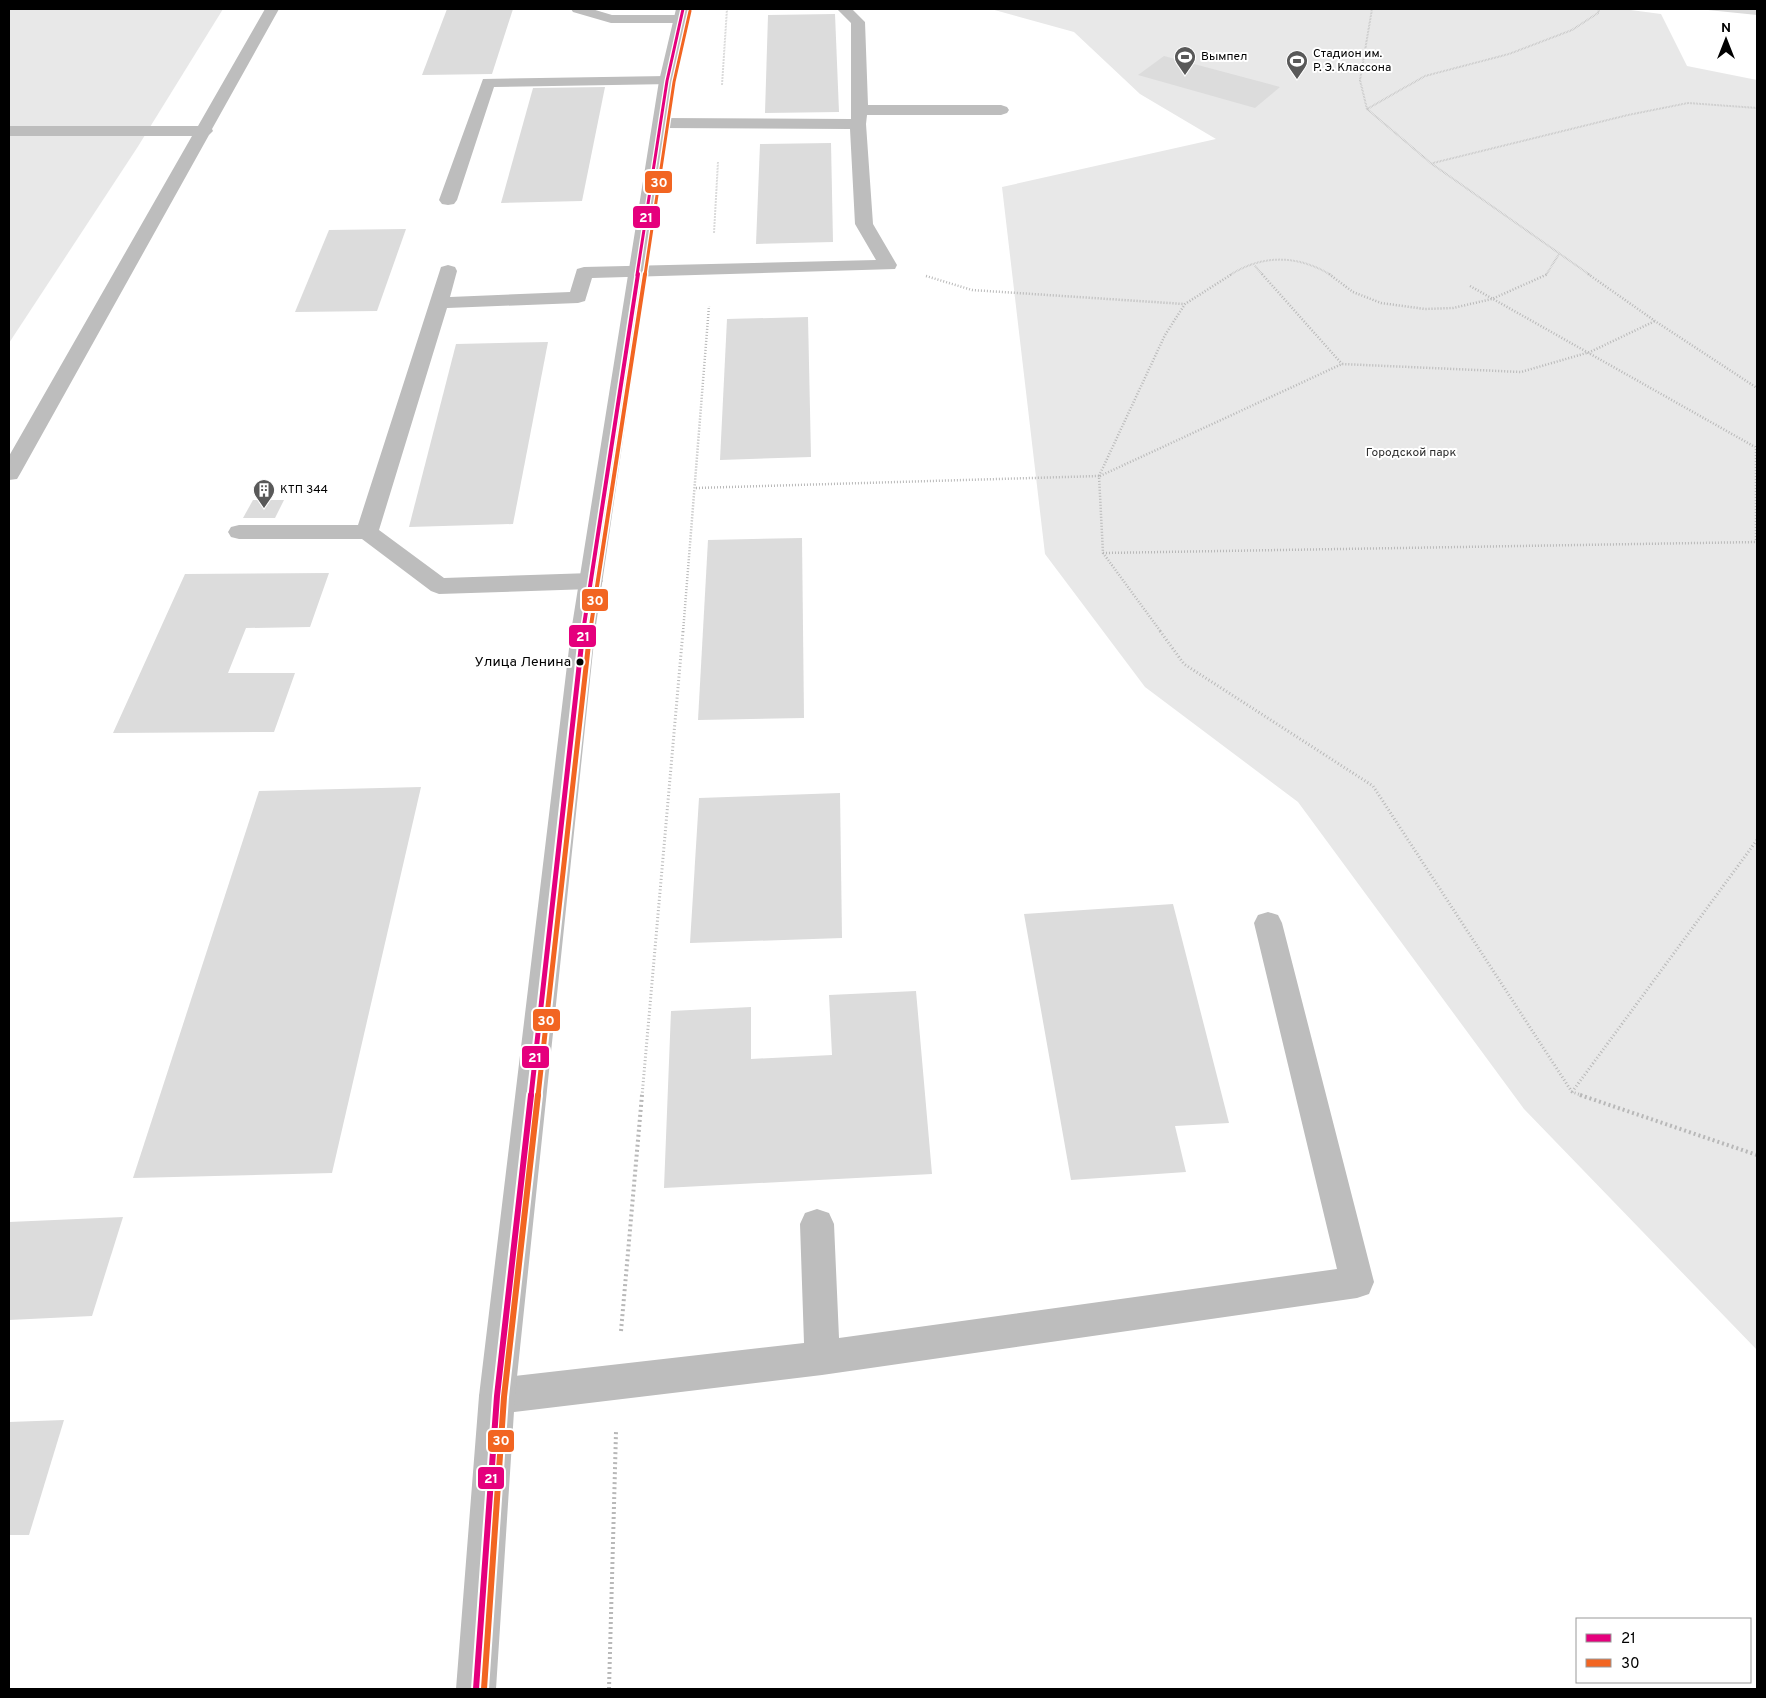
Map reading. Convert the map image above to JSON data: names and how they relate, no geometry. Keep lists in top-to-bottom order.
{
  "parks": ["Городской парк"],
  "places": {
    "sports": ["Вымпел", "Стадион им. Р. Э. Классона"],
    "building": ["КТП 344"],
    "other": ["Улица Ленина"]
  },
  "lines": ["transit line 21", "transit line 30"],
  "legend": ["21", "30"],
  "north": "top"
}
